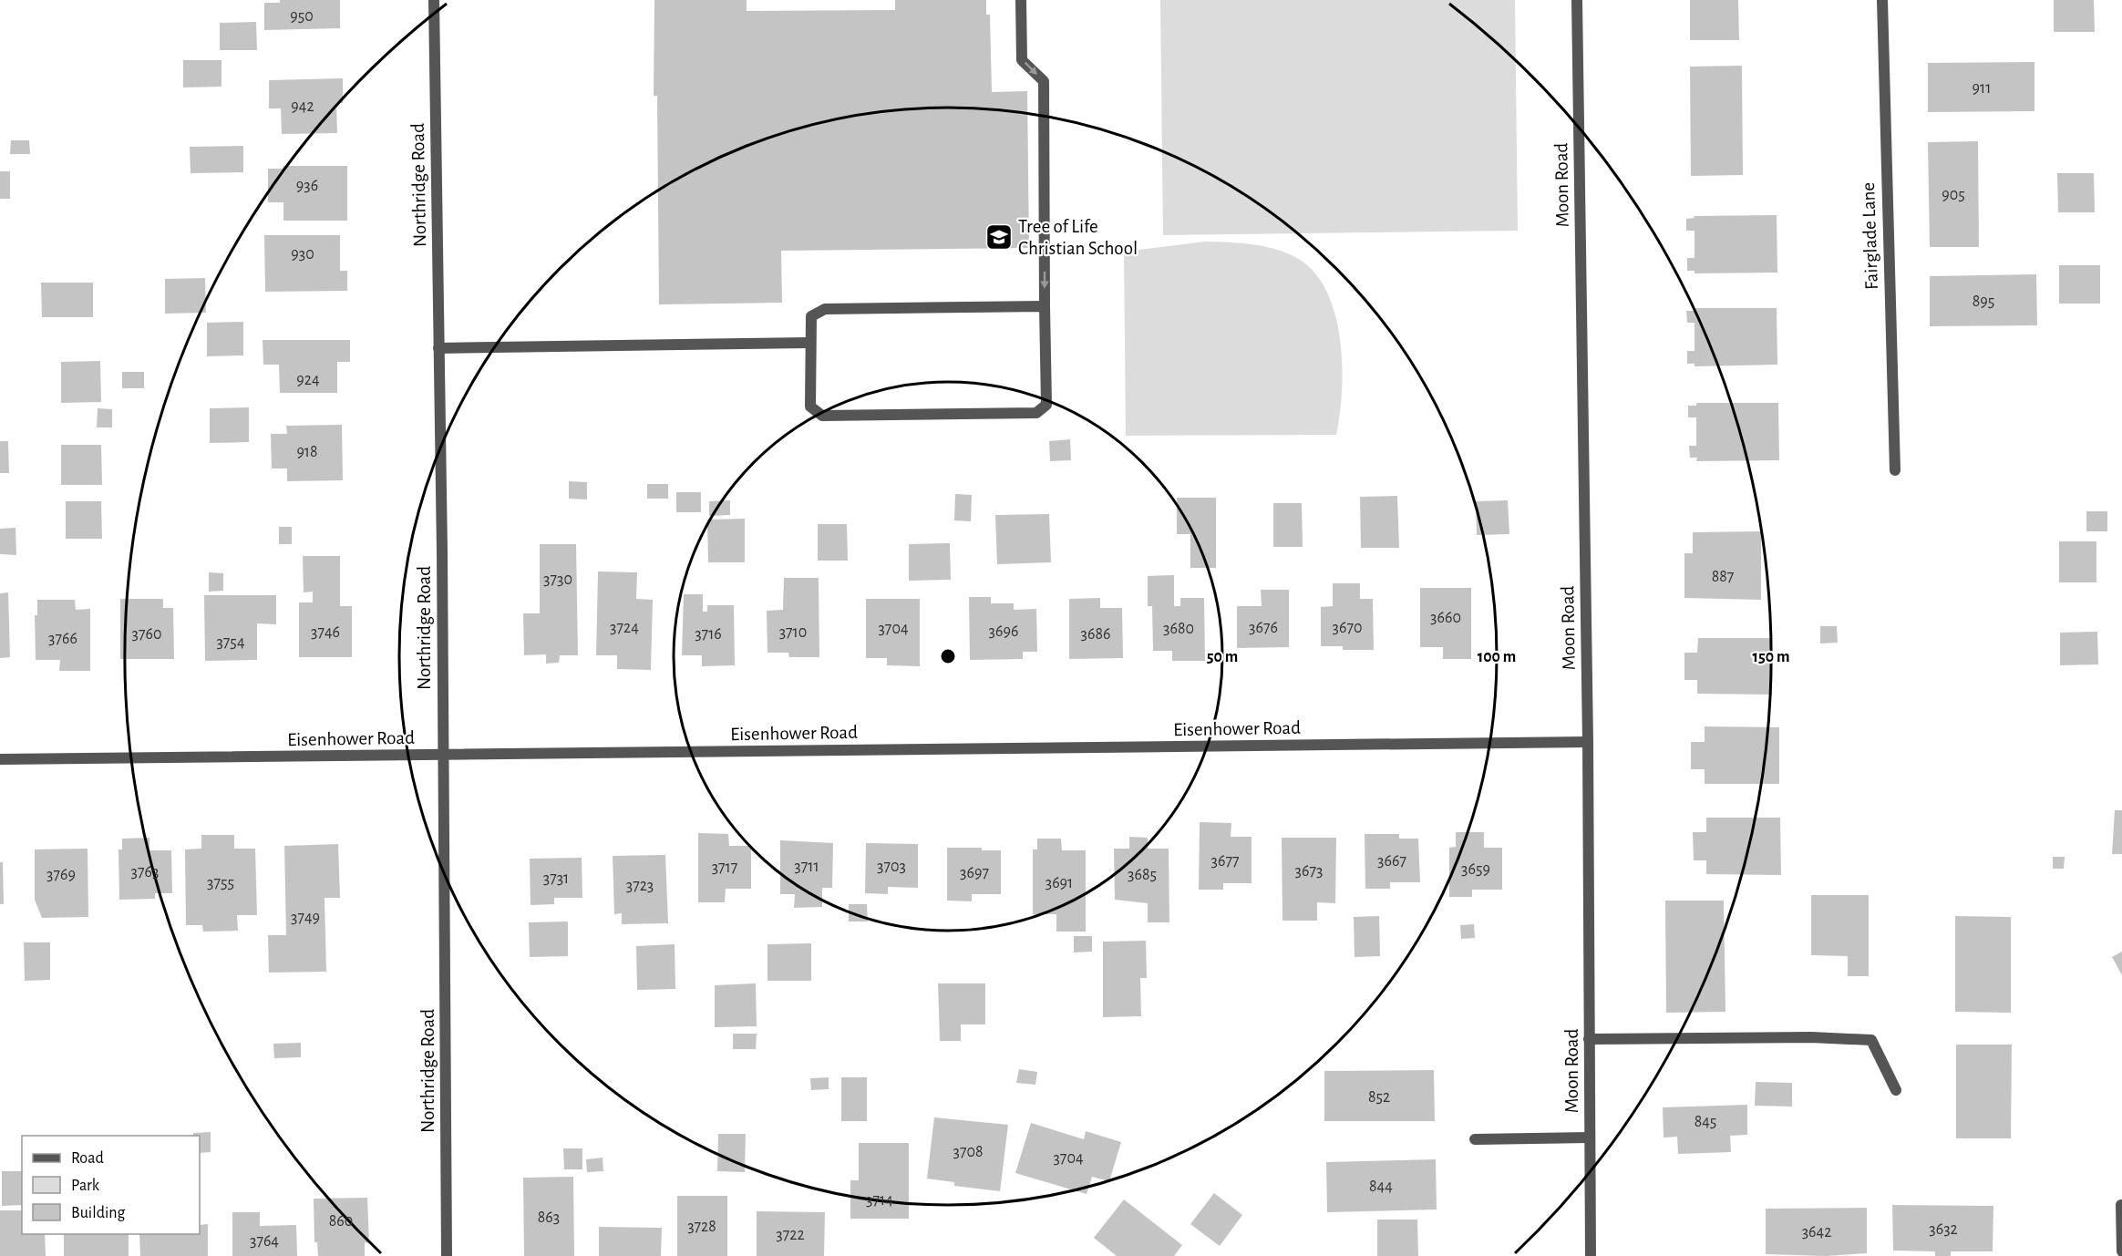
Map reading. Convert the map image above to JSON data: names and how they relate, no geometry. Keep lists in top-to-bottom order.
{
  "streets": {
    "street": [
      "Northridge Road",
      "Moon Road",
      "Fairglade Lane",
      "Eisenhower Road"
    ]
  },
  "crossings": [
    ["Northridge Road", "Eisenhower Road"],
    ["Moon Road", "Eisenhower Road"]
  ],
  "places": {
    "school or university": ["Tree of Life Christian School"]
  },
  "house_numbers": [
    "950",
    "911",
    "942",
    "936",
    "905",
    "930",
    "895",
    "924",
    "918",
    "887",
    "3730",
    "3660",
    "3724",
    "3676",
    "3670",
    "3704",
    "3680",
    "3696",
    "3746",
    "3710",
    "3760",
    "3716",
    "3686",
    "3766",
    "3754",
    "3677",
    "3667",
    "3711",
    "3703",
    "3717",
    "3659",
    "3673",
    "3763",
    "3697",
    "3769",
    "3685",
    "3731",
    "3755",
    "3691",
    "3723",
    "3749",
    "852",
    "845",
    "3708",
    "3704",
    "844",
    "3714",
    "863",
    "860",
    "3728",
    "3632",
    "3642",
    "3722",
    "3764"
  ],
  "legend": ["Road", "Park", "Building"],
  "rings": ["50 m", "100 m", "150 m"]
}
